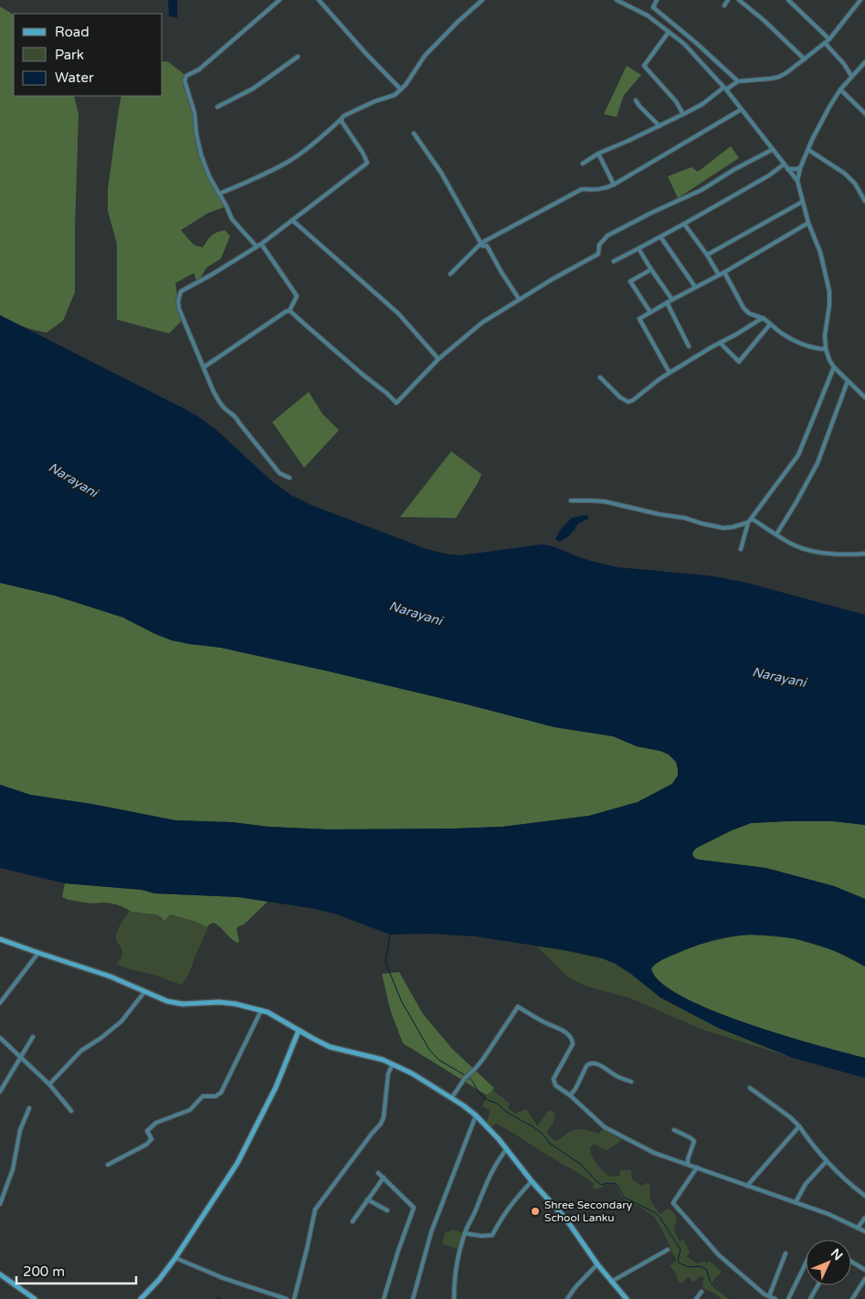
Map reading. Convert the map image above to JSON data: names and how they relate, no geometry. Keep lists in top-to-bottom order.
{
  "water": ["Narayani"],
  "places": ["Shree Secondary School Lanku"],
  "legend": ["Road", "Park", "Water"],
  "scale_bar": "200 m",
  "north": "top right"
}
